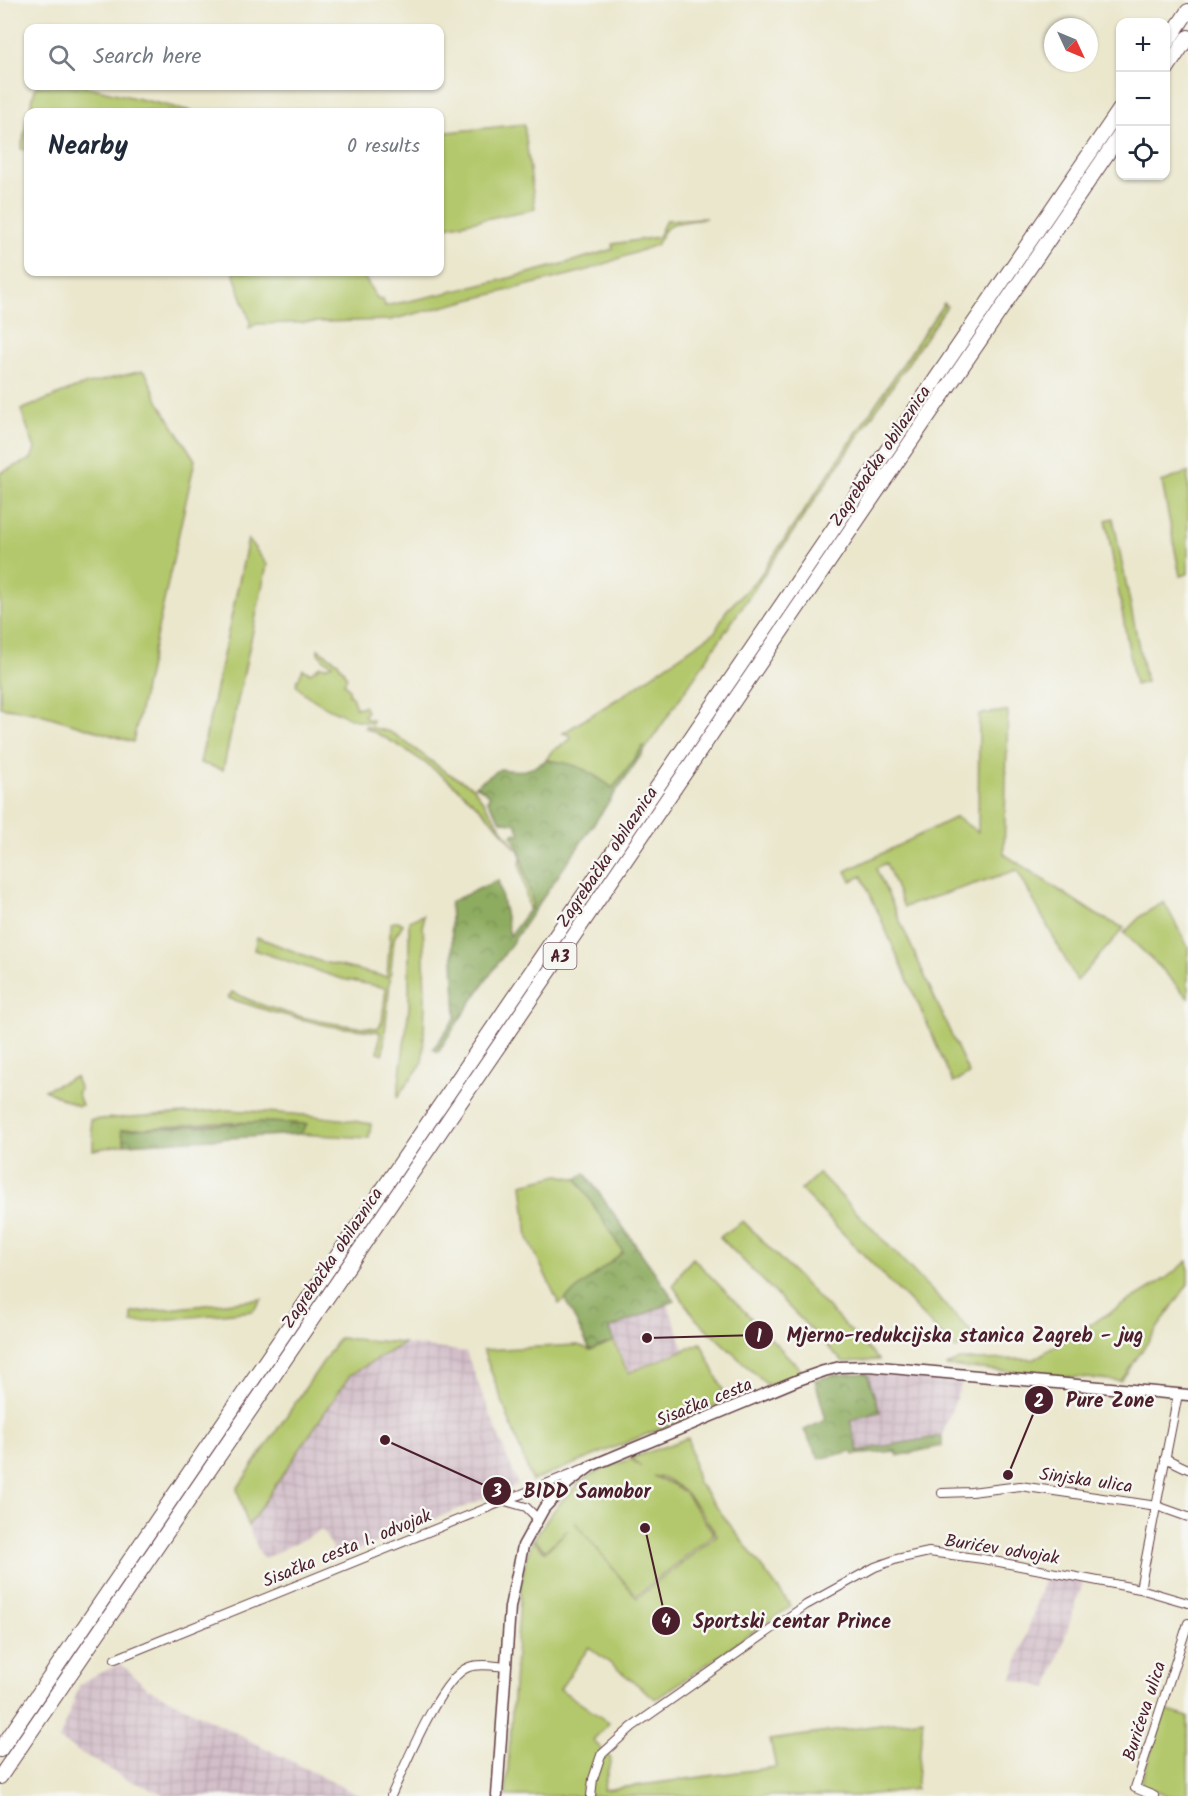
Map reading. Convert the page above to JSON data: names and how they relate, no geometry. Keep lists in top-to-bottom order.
{
  "streets": {
    "highway": ["Zagrebačka obilaznica", "A3"],
    "main road": ["Sisačka cesta"],
    "street": [
      "Sinjska ulica",
      "Sisačka cesta I. odvojak",
      "Burićev odvojak",
      "Burićeva ulica"
    ]
  },
  "crossings": [
    ["Sisačka cesta", "Sisačka cesta I. odvojak"]
  ],
  "places": [
    "Mjerno-redukcijska stanica Zagreb - jug",
    "BIDD Samobor",
    "Pure Zone",
    "Sportski centar Prince"
  ],
  "north": "bottom right",
  "page": {
    "map_buttons": ["+", "−"],
    "search": "Search here",
    "heading": ["Nearby", "0 results"]
  }
}
